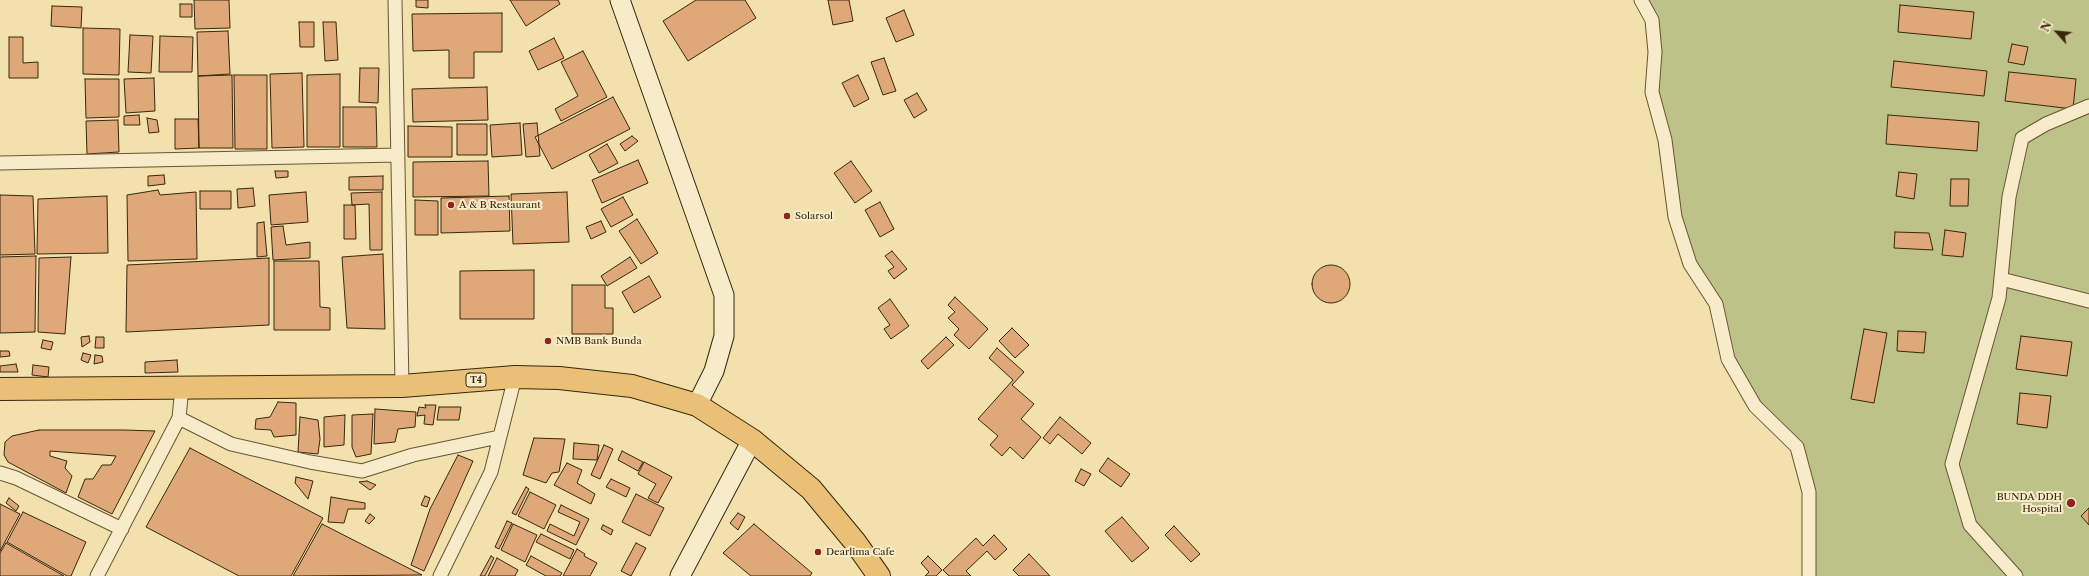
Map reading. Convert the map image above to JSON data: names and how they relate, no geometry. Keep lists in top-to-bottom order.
{
  "streets": {
    "highway": ["T4"]
  },
  "places": [
    "A & B Restaurant",
    "Solarsol",
    "NMB Bank Bunda",
    "BUNDA DDH Hospital",
    "Dearlima Cafe"
  ],
  "north": "top left"
}
